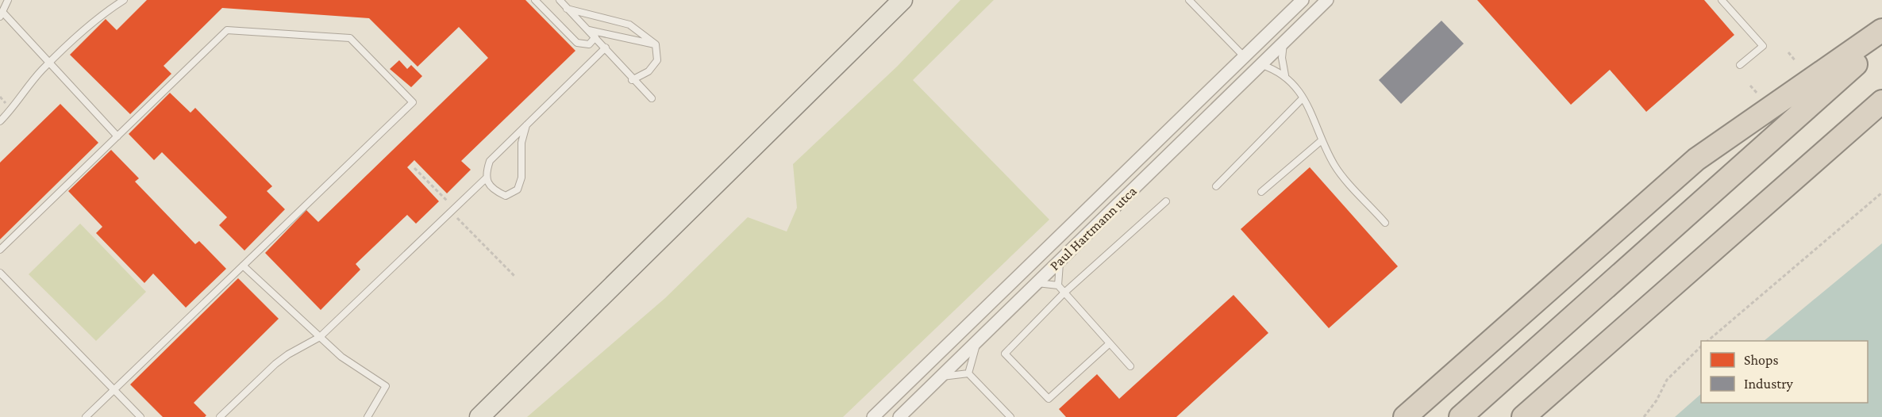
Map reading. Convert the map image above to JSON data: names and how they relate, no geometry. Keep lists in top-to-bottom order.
{
  "streets": {
    "street": ["Paul Hartmann utca"]
  },
  "legend": ["Shops", "Industry"]
}
